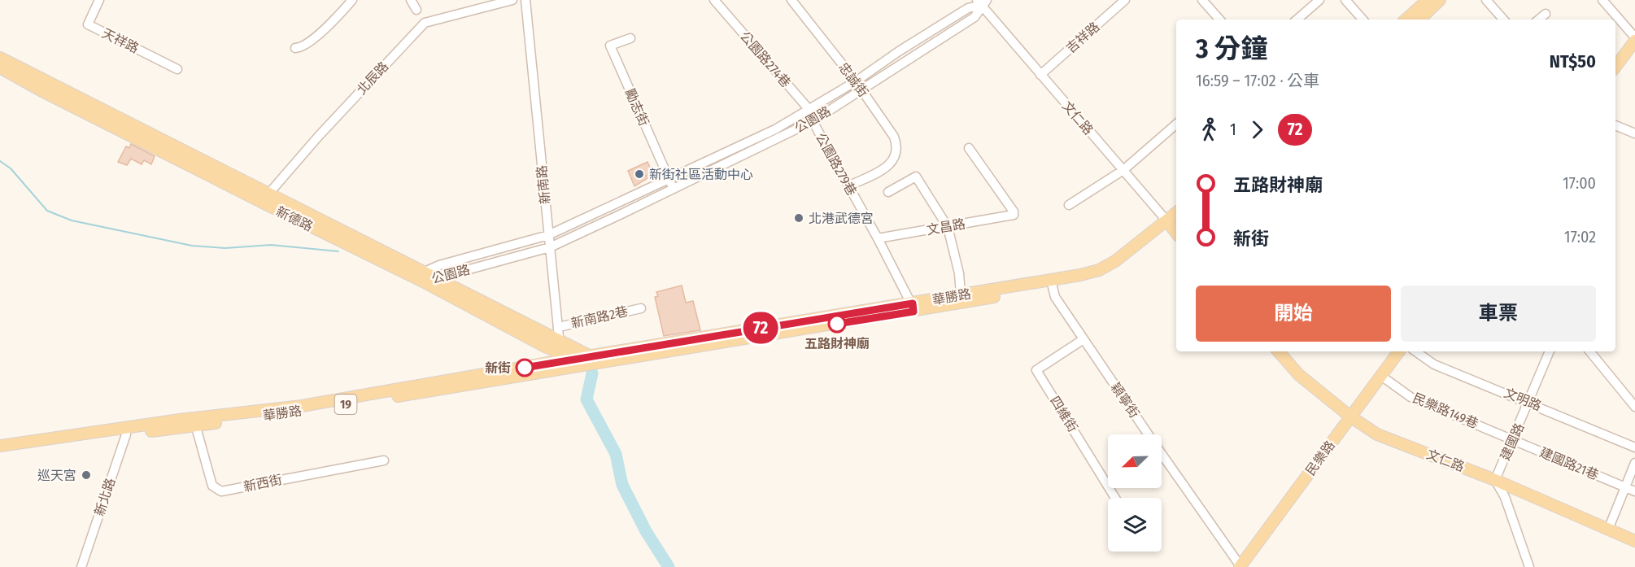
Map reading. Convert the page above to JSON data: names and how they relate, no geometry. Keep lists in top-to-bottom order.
{
  "streets": {
    "main road": [
      "文仁路",
      "新德路",
      "華勝路",
      "19",
      "民樂路"
    ],
    "street": [
      "吉祥路",
      "天祥路",
      "公園路274巷",
      "北辰路",
      "忠誠街",
      "勵志街",
      "公園路",
      "公園路279巷",
      "新南路",
      "文昌路",
      "新南路2巷",
      "文明路",
      "穎寧街",
      "民樂路149巷",
      "四維街",
      "建國路",
      "建國路21巷",
      "新西街",
      "新北路"
    ]
  },
  "crossings": [
    ["吉祥路", "文仁路"],
    ["公園路274巷", "公園路"],
    ["公園路274巷", "公園路279巷"],
    ["北辰路", "新德路"],
    ["忠誠街", "公園路"],
    ["忠誠街", "公園路279巷"],
    ["勵志街", "公園路"],
    ["文仁路", "公園路"],
    ["文仁路", "華勝路"],
    ["文仁路", "建國路"],
    ["文仁路", "民樂路"],
    ["公園路", "公園路279巷"],
    ["公園路", "新南路"],
    ["公園路", "新德路"],
    ["公園路279巷", "文昌路"],
    ["公園路279巷", "華勝路"],
    ["新南路", "新德路"],
    ["新南路", "華勝路"],
    ["新南路", "新南路2巷"],
    ["新南路", "19"],
    ["新德路", "華勝路"],
    ["新德路", "19"],
    ["華勝路", "穎寧街"],
    ["華勝路", "19"],
    ["華勝路", "新西街"],
    ["華勝路", "新北路"],
    ["文明路", "建國路"],
    ["穎寧街", "四維街"],
    ["穎寧街", "民樂路"],
    ["民樂路149巷", "建國路"],
    ["民樂路149巷", "民樂路"],
    ["民樂路149巷", "建國路21巷"],
    ["建國路", "建國路21巷"]
  ],
  "places": [
    "新街社區活動中心",
    "北港武德宮",
    "五路財神廟",
    "新街",
    "巡天宮"
  ],
  "lines": ["bus line 72"],
  "north": "bottom left",
  "page": {
    "on_map": "72",
    "heading": ["3 分鐘", "16:59 – 17:02 · 公車", "NT$50"],
    "legs": ["1", "72"],
    "list": [
      {
        "name": "五路財神廟",
        "value": "17:00"
      },
      {
        "name": "新街",
        "value": "17:02"
      }
    ],
    "buttons": ["開始", "車票"]
  }
}
